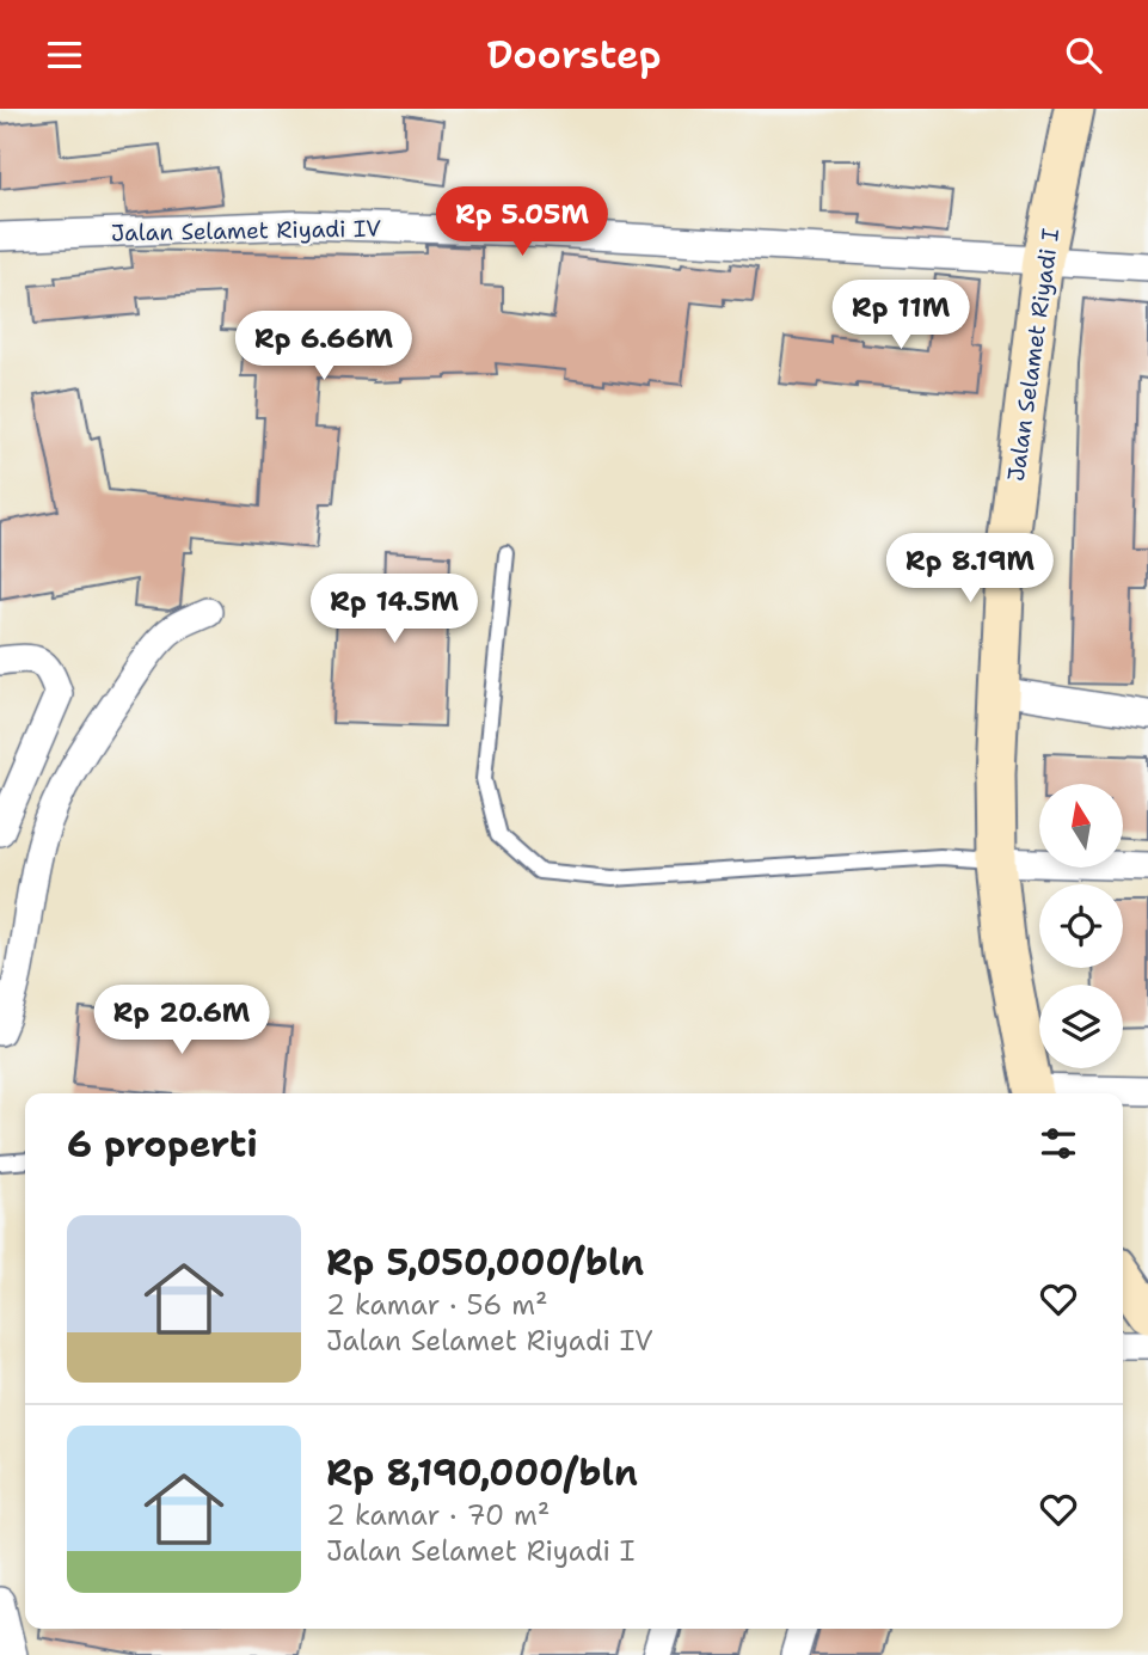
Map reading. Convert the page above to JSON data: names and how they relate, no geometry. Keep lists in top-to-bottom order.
{
  "streets": {
    "main road": ["Jalan Selamet Riyadi I"],
    "street": ["Jalan Selamet Riyadi IV"]
  },
  "crossings": [
    ["Jalan Selamet Riyadi IV", "Jalan Selamet Riyadi I"]
  ],
  "north": "top",
  "page": {
    "header": "Doorstep",
    "price": [
      "Rp 5.05M",
      "Rp 11M",
      "Rp 6.66M",
      "Rp 8.19M",
      "Rp 14.5M",
      "Rp 20.6M"
    ],
    "heading": "6 properti",
    "list": [
      {
        "name": "Rp 5,050,000/bln",
        "note": "2 kamar · 56 m² · Jalan Selamet Riyadi IV"
      },
      {
        "name": "Rp 8,190,000/bln",
        "note": "2 kamar · 70 m² · Jalan Selamet Riyadi I"
      }
    ]
  }
}
